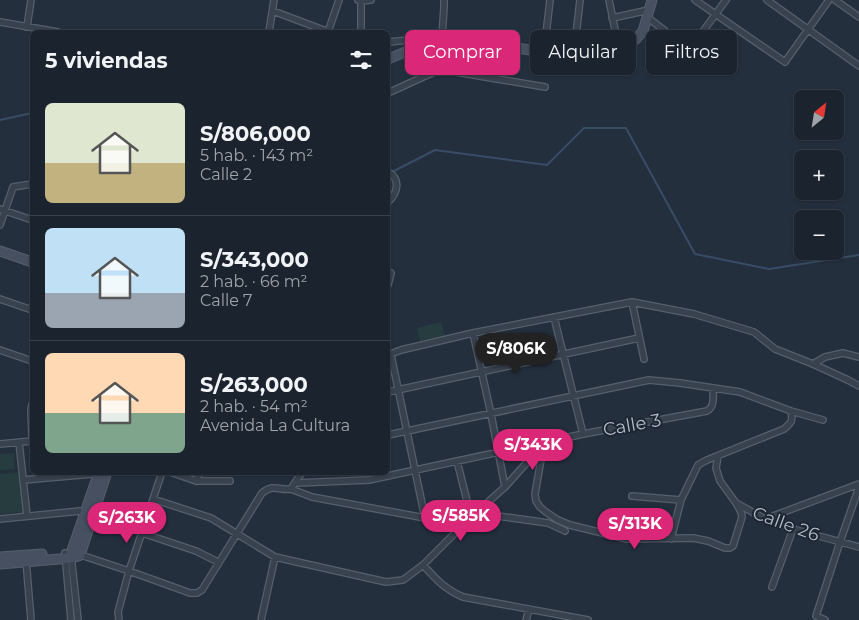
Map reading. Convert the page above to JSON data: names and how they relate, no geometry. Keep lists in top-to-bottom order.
{
  "streets": {
    "street": ["Calle 3", "Calle 26"]
  },
  "north": "top right",
  "page": {
    "chip": ["Comprar", "Alquilar", "Filtros"],
    "heading": "5 viviendas",
    "map_buttons": ["+", "−"],
    "list": [
      {
        "name": "S/806,000",
        "note": "5 hab. · 143 m² · Calle 2"
      },
      {
        "name": "S/343,000",
        "note": "2 hab. · 66 m² · Calle 7"
      },
      {
        "name": "S/263,000",
        "note": "2 hab. · 54 m² · Avenida La Cultura"
      }
    ],
    "price": [
      "S/806K",
      "S/343K",
      "S/585K",
      "S/263K",
      "S/313K"
    ]
  }
}
